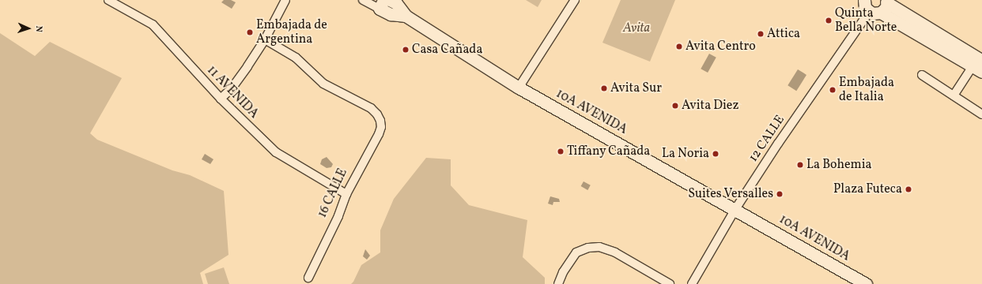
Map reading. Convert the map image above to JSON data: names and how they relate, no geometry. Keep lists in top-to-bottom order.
{
  "streets": {
    "street": [
      "11 AVENIDA",
      "10A AVENIDA",
      "12 CALLE",
      "16 CALLE"
    ]
  },
  "crossings": [
    ["11 AVENIDA", "16 CALLE"],
    ["10A AVENIDA", "12 CALLE"]
  ],
  "parks": ["Avita"],
  "places": [
    "Quinta Bella Norte",
    "Embajada de Argentina",
    "Attica",
    "Avita Centro",
    "Casa Cañada",
    "Avita Sur",
    "Embajada de Italia",
    "Avita Diez",
    "Tiffany Cañada",
    "La Noria",
    "La Bohemia",
    "Plaza Futeca",
    "Suites Versalles"
  ],
  "north": "right"
}
